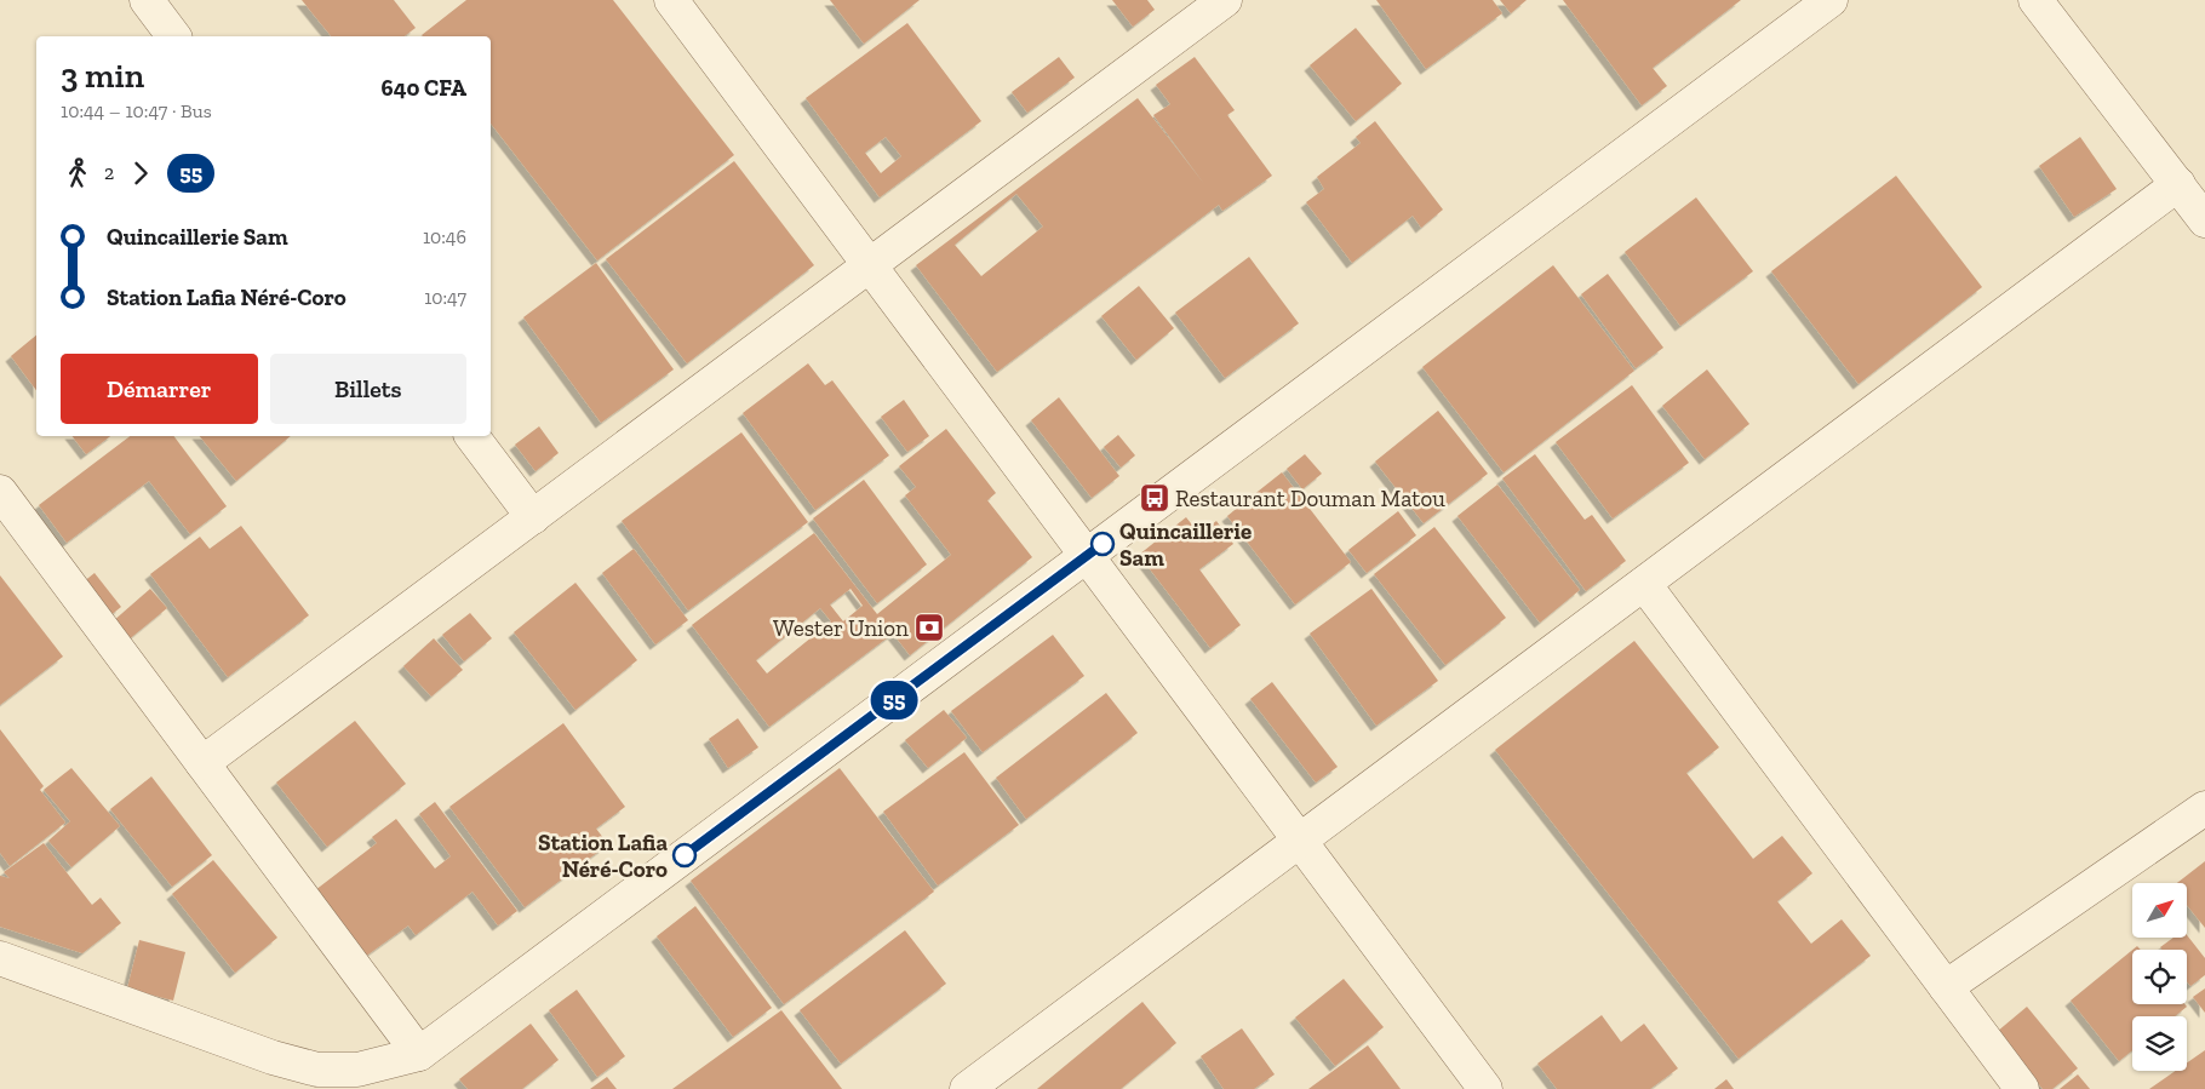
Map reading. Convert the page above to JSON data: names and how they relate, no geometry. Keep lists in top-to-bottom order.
{
  "places": {
    "bus stop": ["Restaurant Douman Matou"],
    "other": ["Quincaillerie Sam", "Station Lafia Néré-Coro"],
    "bank": ["Wester Union"]
  },
  "lines": ["bus line 55"],
  "north": "top right",
  "page": {
    "on_map": "55",
    "heading": ["3 min", "10:44 – 10:47 · Bus", "640 CFA"],
    "legs": ["2", "55"],
    "list": [
      {
        "name": "Quincaillerie Sam",
        "value": "10:46"
      },
      {
        "name": "Station Lafia Néré-Coro",
        "value": "10:47"
      }
    ],
    "buttons": ["Démarrer", "Billets"]
  }
}
